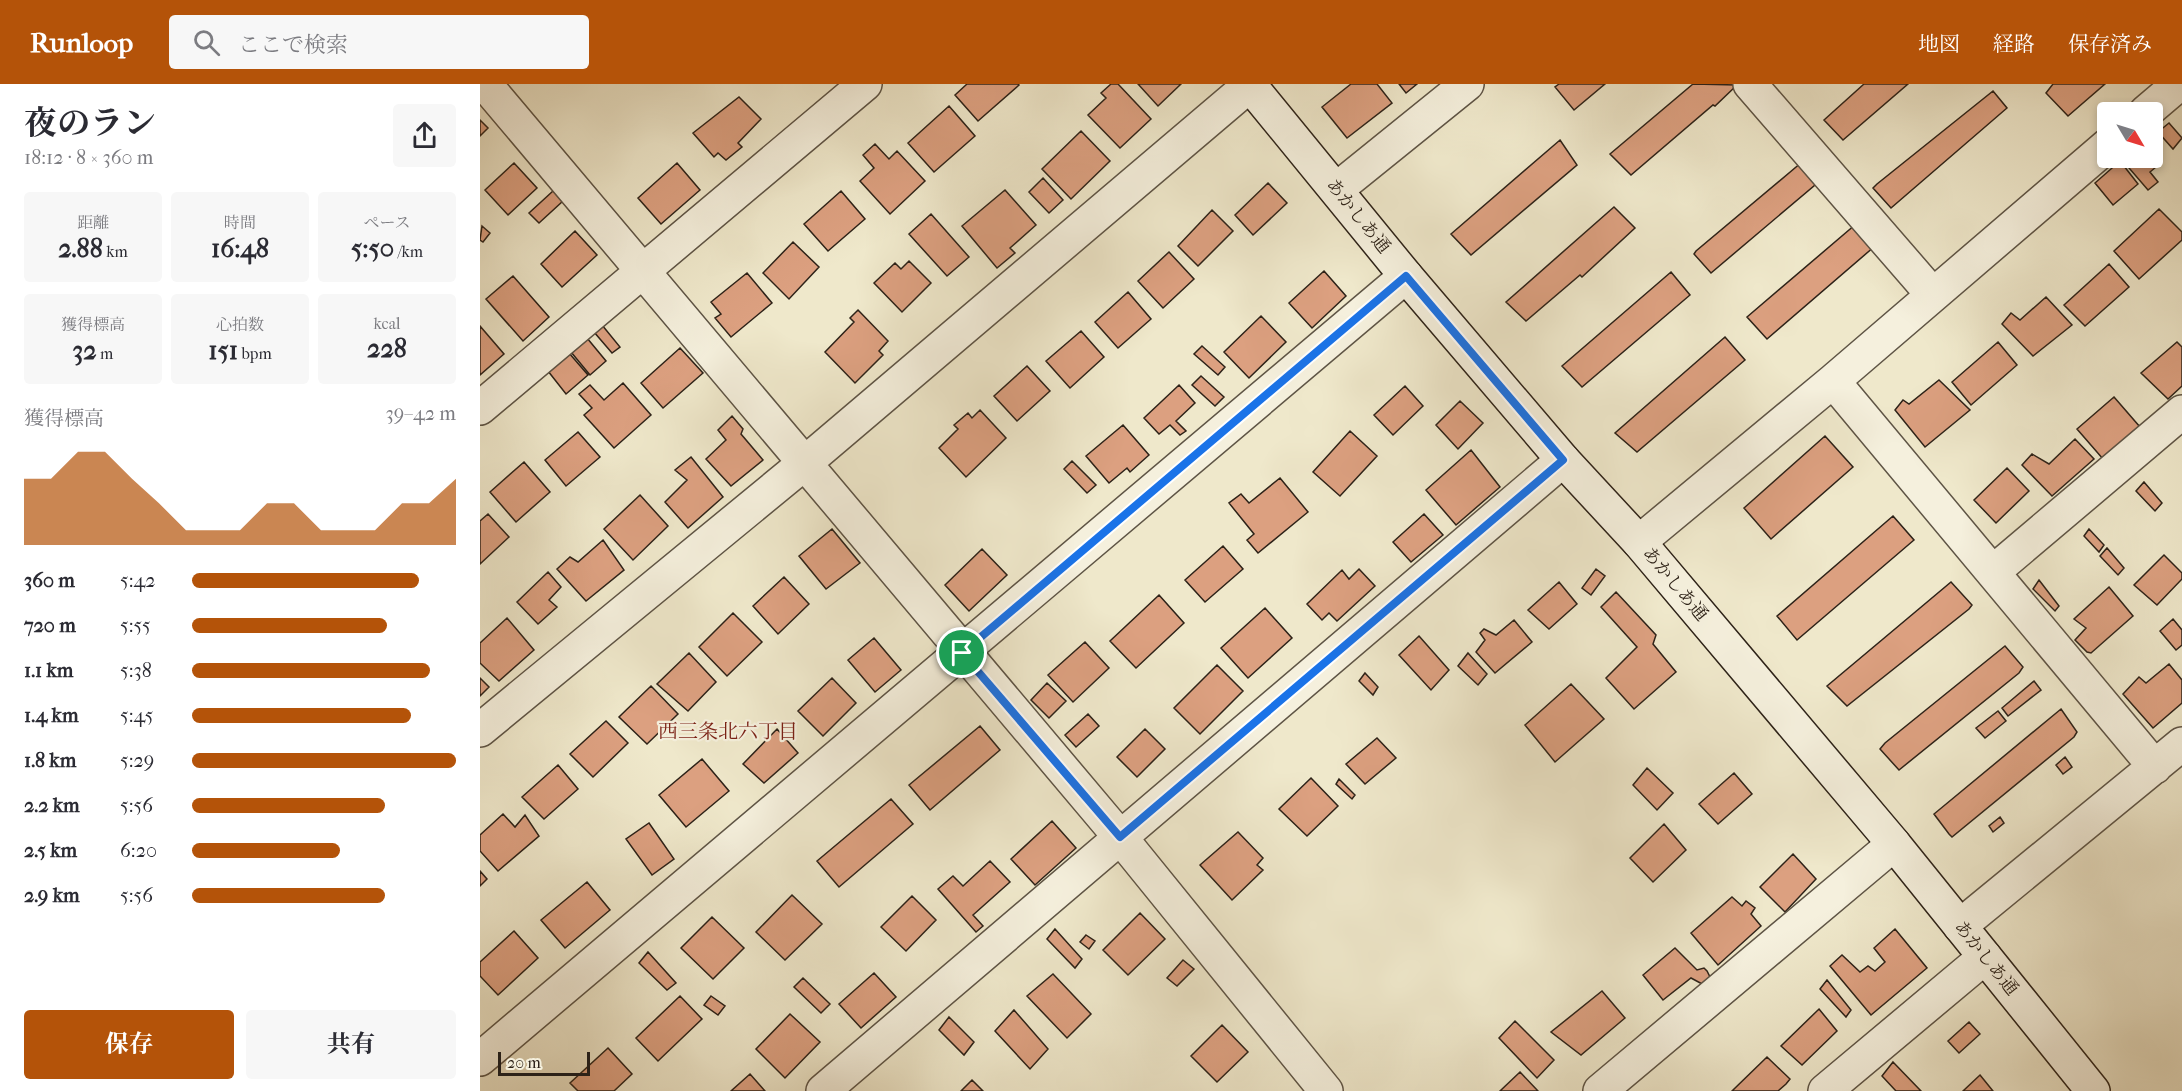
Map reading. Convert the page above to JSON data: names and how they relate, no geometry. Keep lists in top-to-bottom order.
{
  "streets": {
    "street": ["あかしあ通"]
  },
  "districts": ["西三条北六丁目"],
  "scale_bar": "20 m",
  "north": "bottom right",
  "page": {
    "header": "Runloop",
    "search": "ここで検索",
    "nav": ["地図", "経路", "保存済み"],
    "heading": ["夜のラン", "18:12 · 8 × 360 m"],
    "stats": [
      ["距離", "2.88 km"],
      ["時間", "16:48"],
      ["ペース", "5:50 /km"],
      ["獲得標高", "32 m"],
      ["心拍数", "151 bpm"],
      ["kcal", "228"]
    ],
    "chart": ["獲得標高", "39–42 m"],
    "list": [
      {
        "name": "360 m",
        "note": "5:42"
      },
      {
        "name": "720 m",
        "note": "5:55"
      },
      {
        "name": "1.1 km",
        "note": "5:38"
      },
      {
        "name": "1.4 km",
        "note": "5:45"
      },
      {
        "name": "1.8 km",
        "note": "5:29"
      },
      {
        "name": "2.2 km",
        "note": "5:56"
      },
      {
        "name": "2.5 km",
        "note": "6:20"
      },
      {
        "name": "2.9 km",
        "note": "5:56"
      }
    ],
    "buttons": ["保存", "共有"],
    "scale": "20 m"
  }
}
